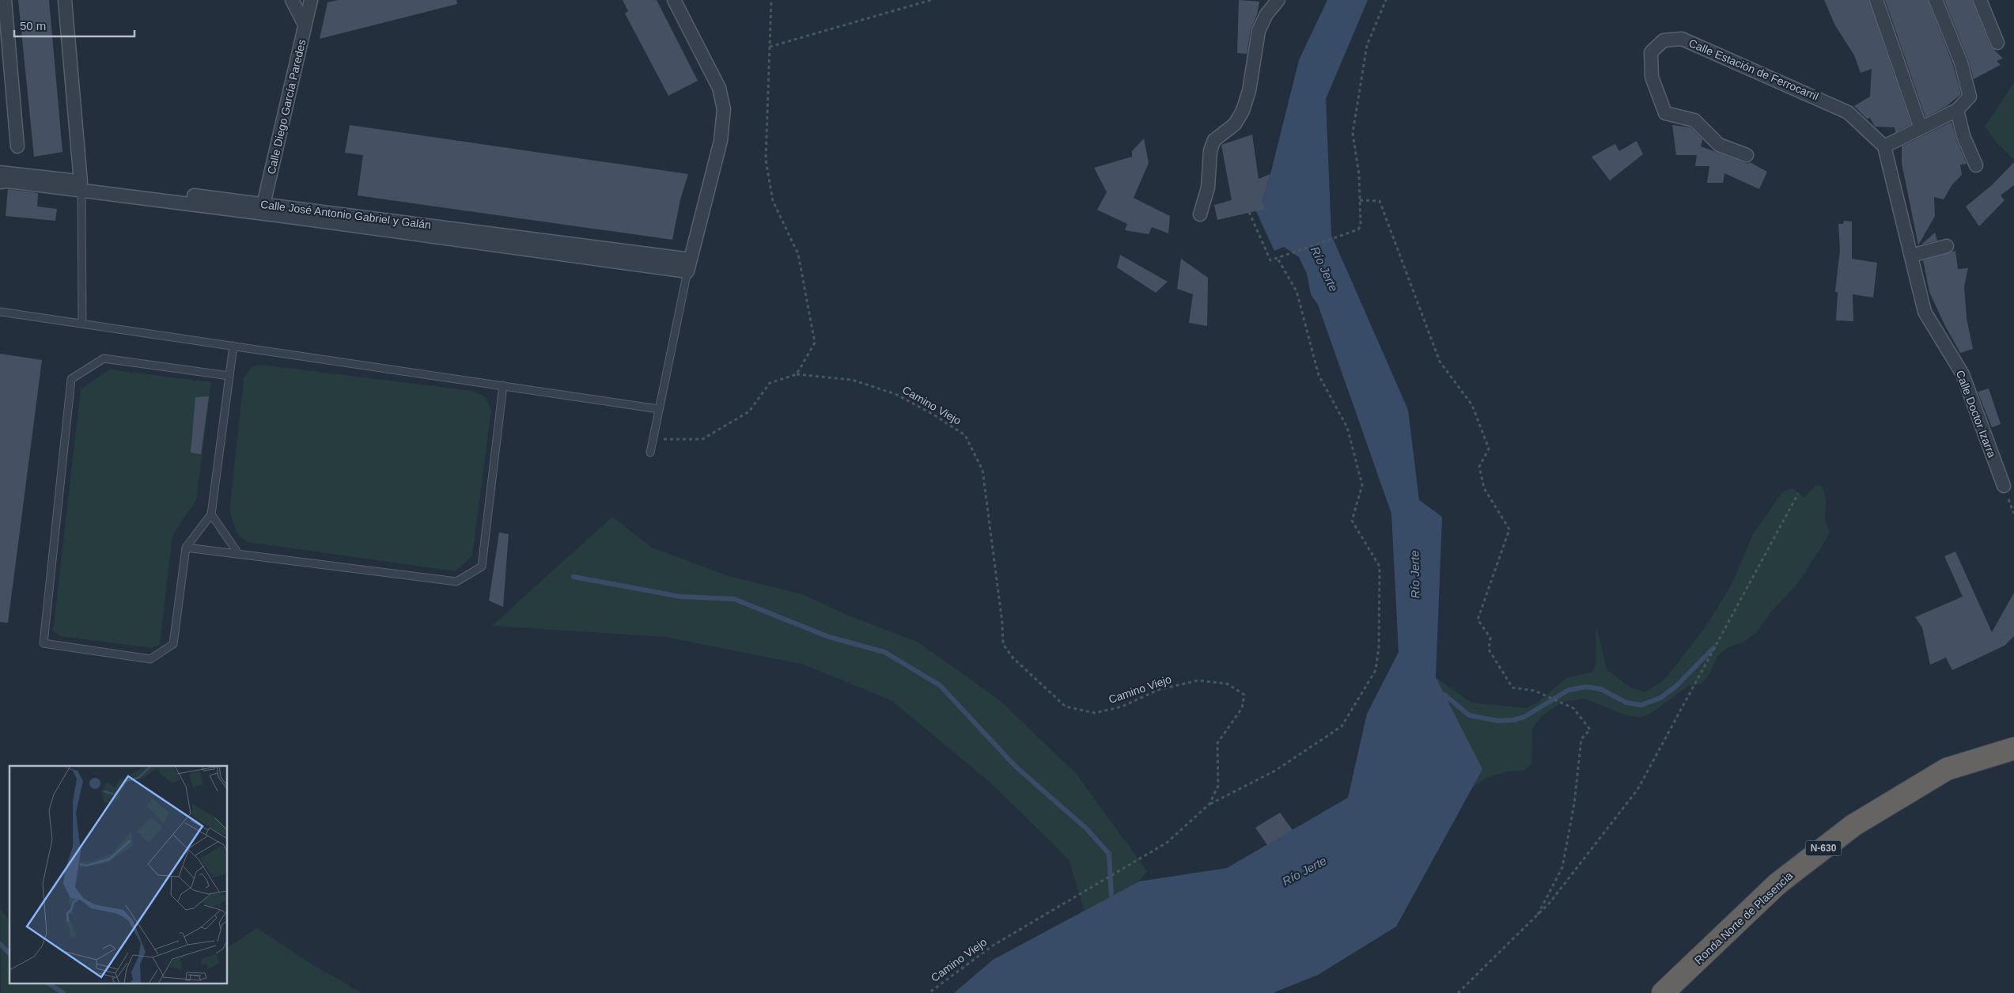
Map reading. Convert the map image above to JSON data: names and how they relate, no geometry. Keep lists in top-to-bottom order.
{
  "streets": {
    "highway": ["N-630", "Ronda Norte de Plasencia"],
    "street": [
      "Calle Estación de Ferrocarril",
      "Calle Diego García Paredes",
      "Calle José Antonio Gabriel y Galán",
      "Calle Doctor Izarra"
    ],
    "path": ["Camino Viejo"]
  },
  "crossings": [
    ["Calle Estación de Ferrocarril", "Calle Doctor Izarra"],
    ["Calle Diego García Paredes", "Calle José Antonio Gabriel y Galán"]
  ],
  "water": ["Río Jerte"],
  "scale_bar": "50 m"
}
